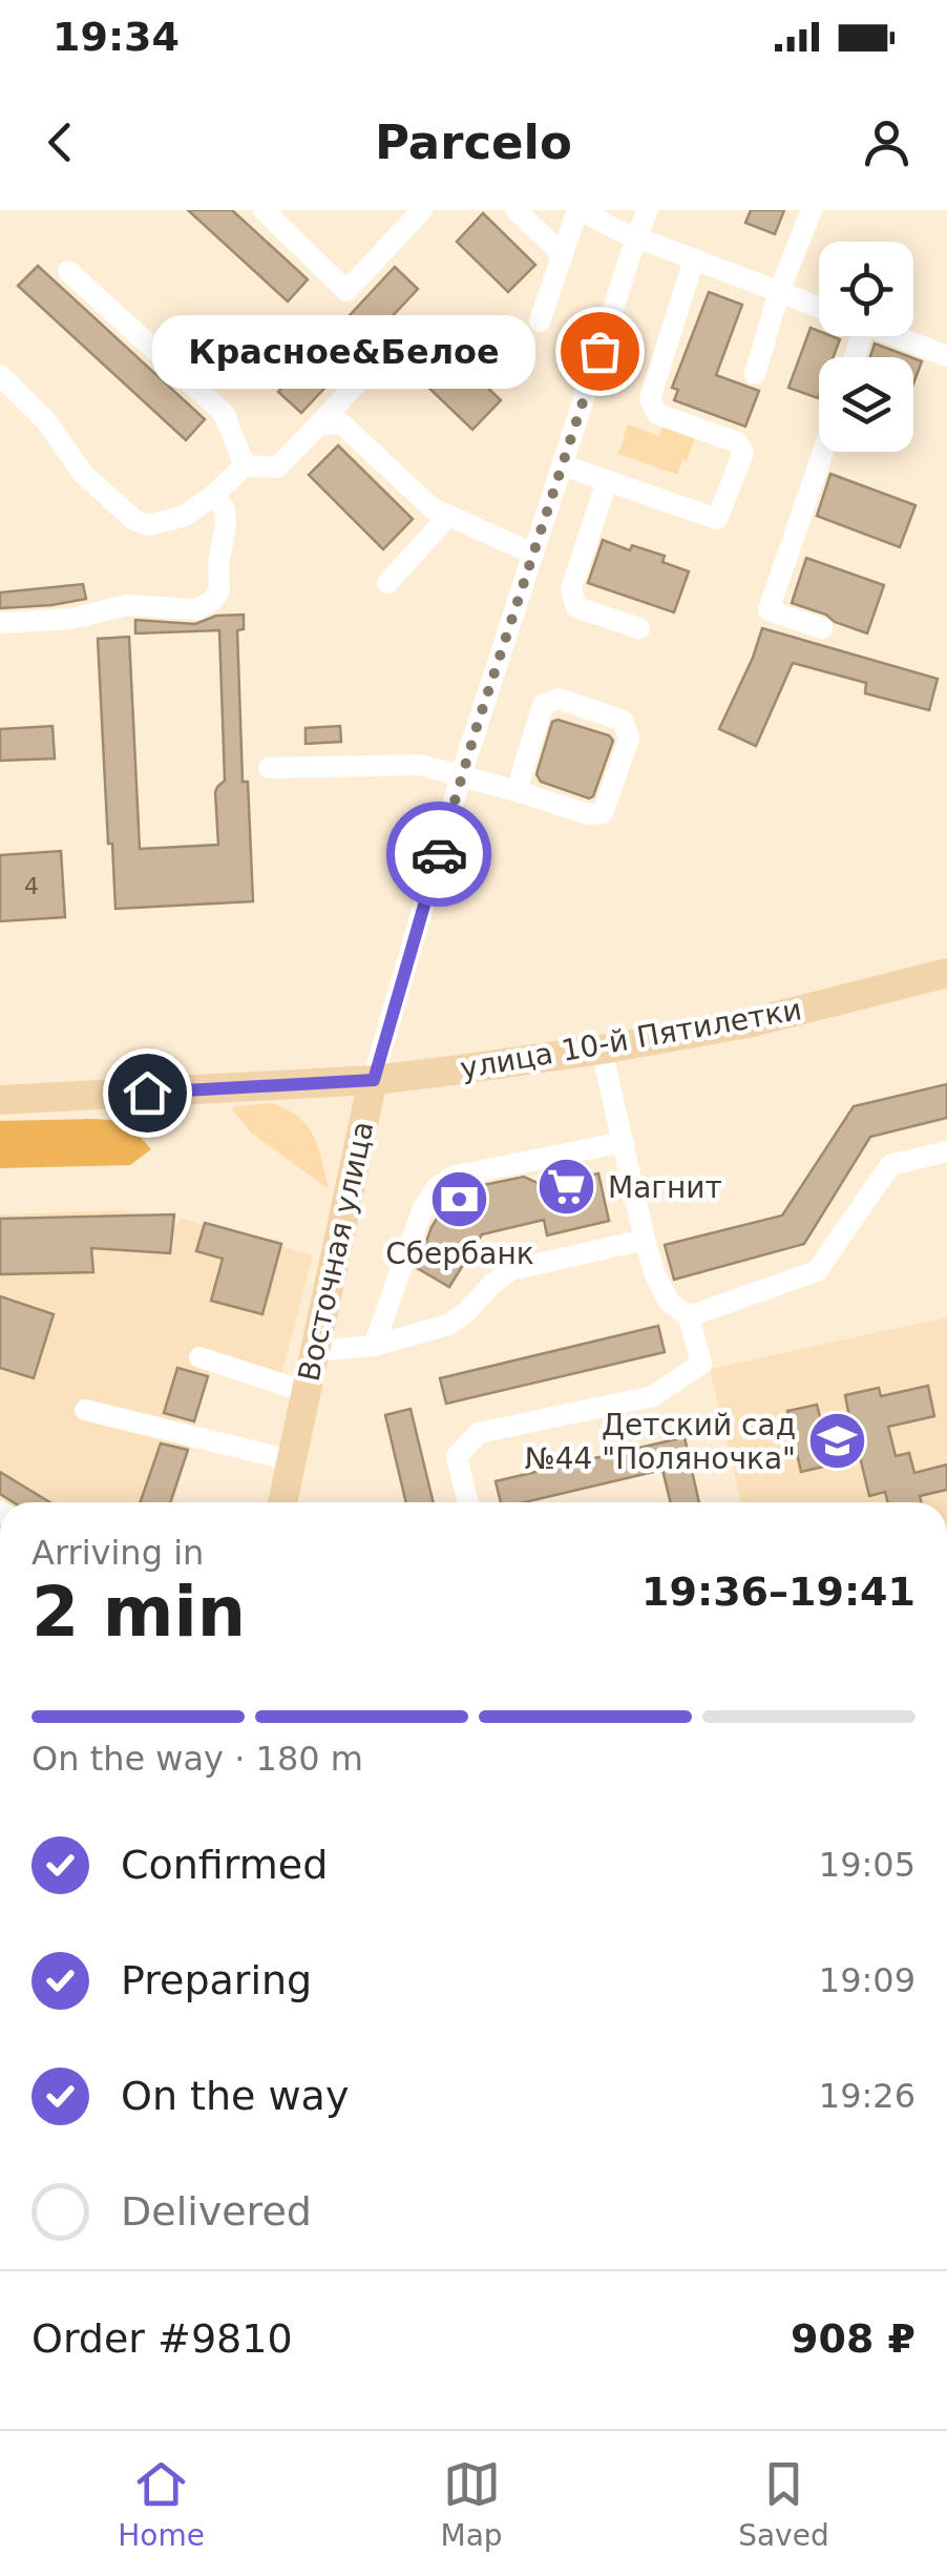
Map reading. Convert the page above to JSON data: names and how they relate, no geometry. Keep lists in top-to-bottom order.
{
  "streets": {
    "main road": ["улица 10-й Пятилетки", "Восточная улица"]
  },
  "crossings": [
    ["улица 10-й Пятилетки", "Восточная улица"]
  ],
  "places": {
    "other": ["Красное&Белое"],
    "supermarket": ["Магнит"],
    "bank": ["Сбербанк"],
    "school or university": ["Детский сад №44 \"Поляночка\""]
  },
  "house_numbers": ["4"],
  "page": {
    "status": "19:34",
    "header": "Parcelo",
    "bubble": "Красное&Белое",
    "heading": ["2 min", "Arriving in", "19:36–19:41"],
    "panel": ["Order #9810", "908 ₽"],
    "bar": "On the way · 180 m",
    "list": [
      ["Confirmed", "19:05"],
      ["Preparing", "19:09"],
      ["On the way", "19:26"],
      "Delivered"
    ],
    "tabs": ["Home", "Map", "Saved"]
  }
}
